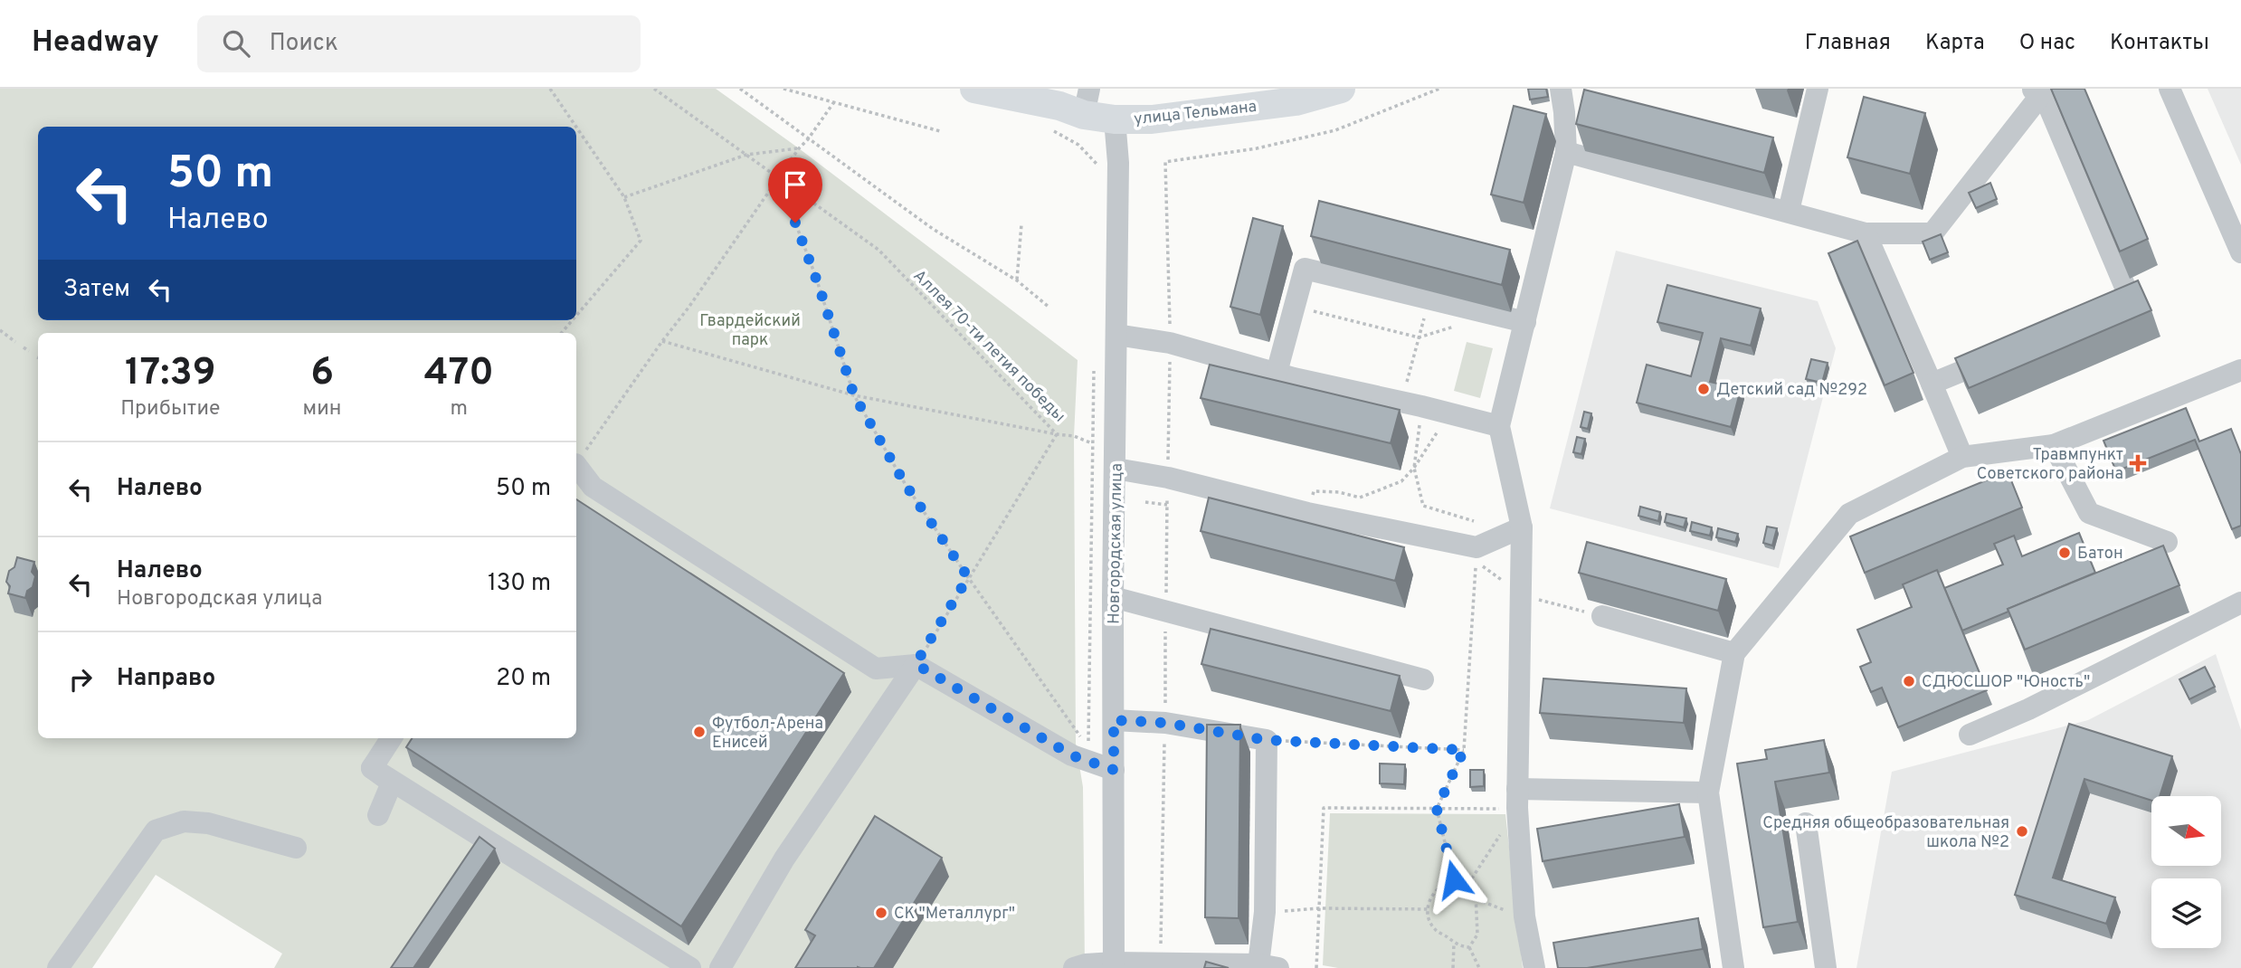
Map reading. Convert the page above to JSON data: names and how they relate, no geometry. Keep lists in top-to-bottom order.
{
  "streets": {
    "main road": ["улица Тельмана"],
    "street": ["Новгородская улица"],
    "path": ["Аллея 70-ти летия победы"]
  },
  "crossings": [
    ["улица Тельмана", "Новгородская улица"]
  ],
  "parks": ["Гвардейский парк"],
  "places": {
    "other": [
      "Детский сад №292",
      "Батон",
      "СДЮСШОР \"Юность\"",
      "Футбол-Арена Енисей",
      "Средняя общеобразовательная школа №2",
      "СК \"Металлург\""
    ],
    "health": ["Травмпункт Советского района"]
  },
  "north": "right",
  "page": {
    "header": "Headway",
    "search": "Поиск",
    "nav": [
      "Главная",
      "Карта",
      "О нас",
      "Контакты"
    ],
    "turn": ["50 m", "Налево"],
    "then": "Затем",
    "eta": [
      "17:39",
      "Прибытие",
      "6",
      "мин",
      "470",
      "m"
    ],
    "list": [
      {
        "name": "Налево",
        "value": "50 m"
      },
      {
        "name": "Налево",
        "note": "Новгородская улица",
        "value": "130 m"
      },
      {
        "name": "Направо",
        "value": "20 m"
      }
    ]
  }
}
